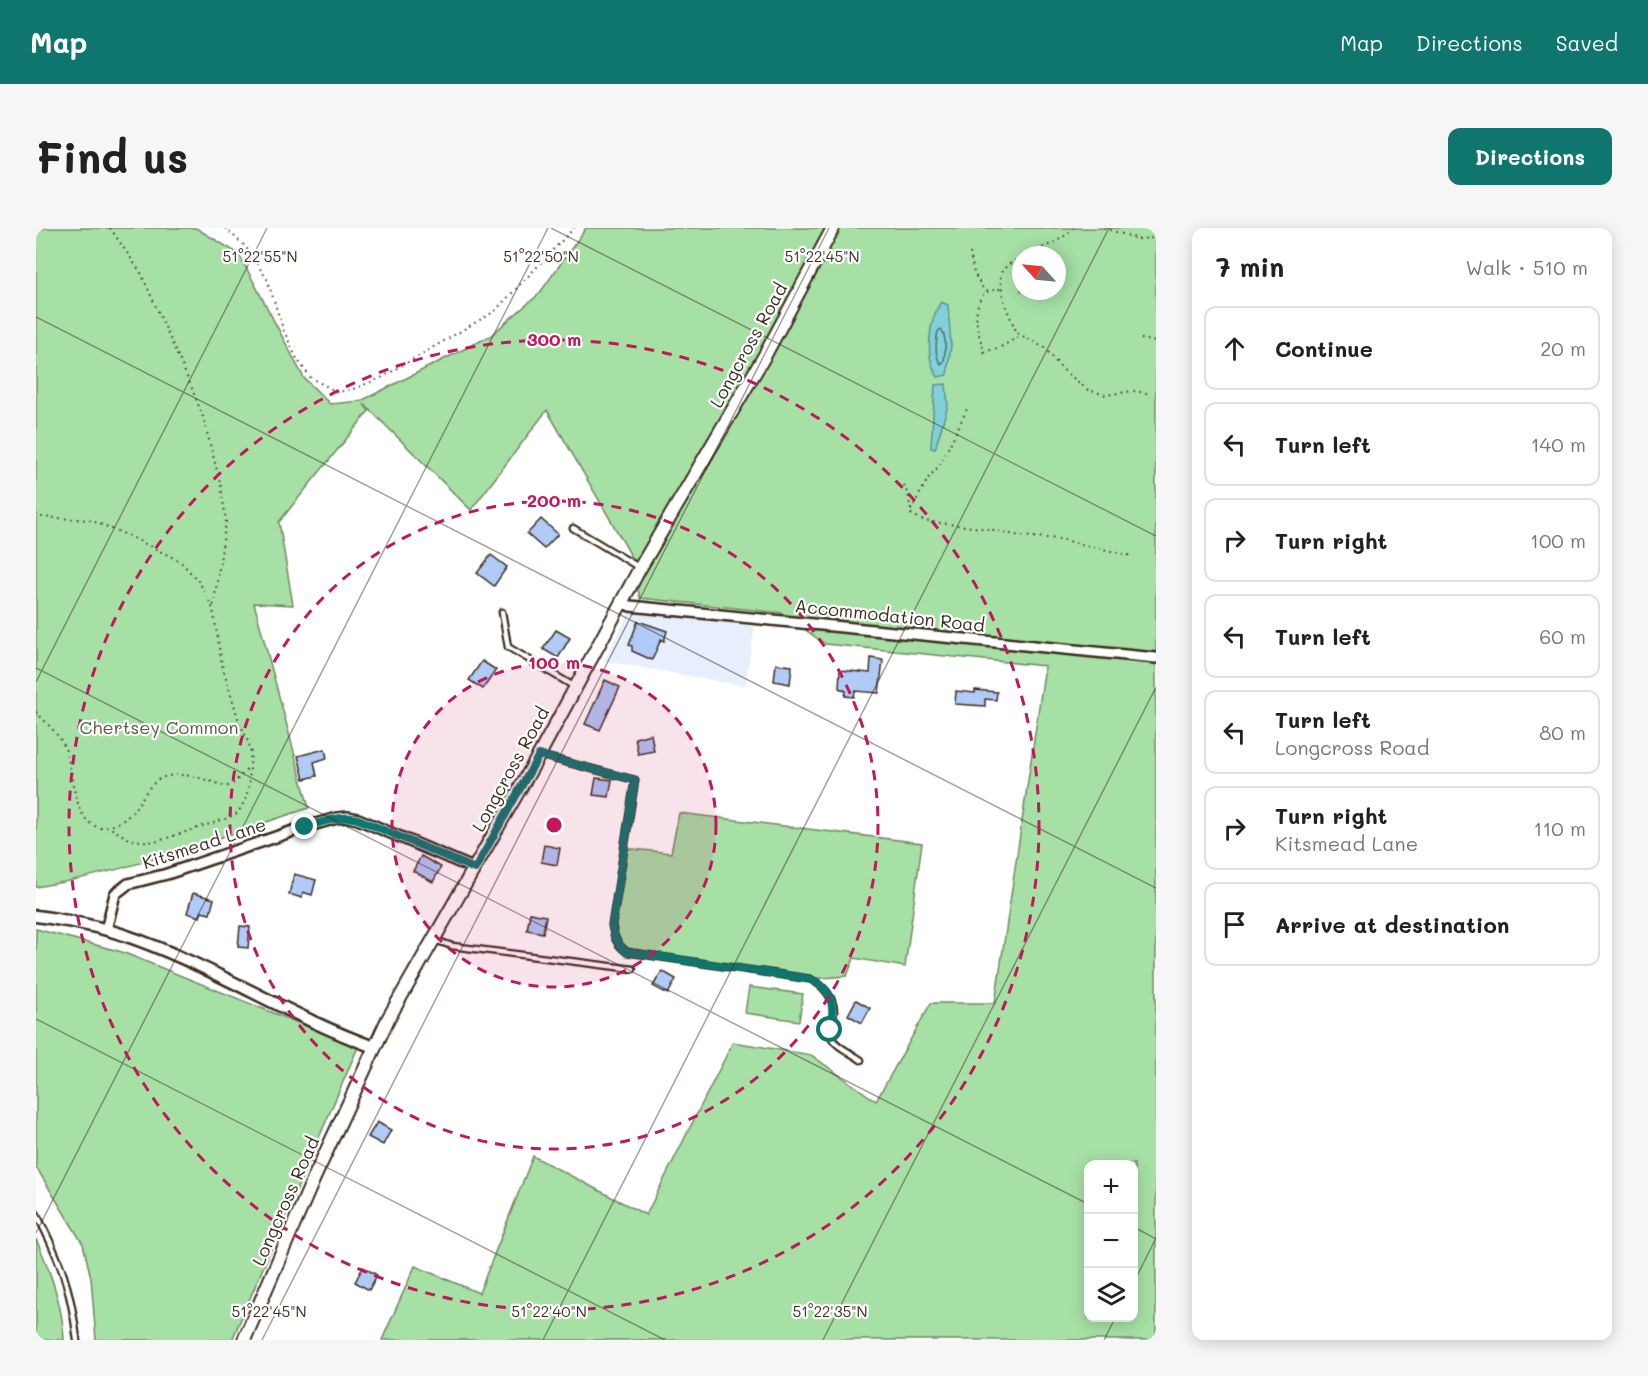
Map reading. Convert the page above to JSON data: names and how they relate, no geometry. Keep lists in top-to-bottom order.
{
  "streets": {
    "main road": ["Longcross Road"],
    "street": ["Accommodation Road", "Kitsmead Lane"]
  },
  "crossings": [
    ["Longcross Road", "Accommodation Road"],
    ["Longcross Road", "Kitsmead Lane"]
  ],
  "parks": ["Chertsey Common"],
  "north": "top left",
  "page": {
    "header": "Map",
    "nav": ["Map", "Directions", "Saved"],
    "buttons": "Directions",
    "title": "Find us",
    "heading": ["7 min", "Walk · 510 m"],
    "list": [
      ["Continue", "20 m"],
      ["Turn left", "140 m"],
      ["Turn right", "100 m"],
      ["Turn left", "60 m"],
      ["Turn left", "Longcross Road", "80 m"],
      ["Turn right", "Kitsmead Lane", "110 m"],
      "Arrive at destination"
    ],
    "map_buttons": ["+", "−"]
  },
  "coordinates": [
    "51°22'55\"N",
    "51°22'50\"N",
    "51°22'45\"N",
    "51°22'40\"N",
    "51°22'35\"N"
  ],
  "rings": ["300 m", "200 m", "100 m"]
}
